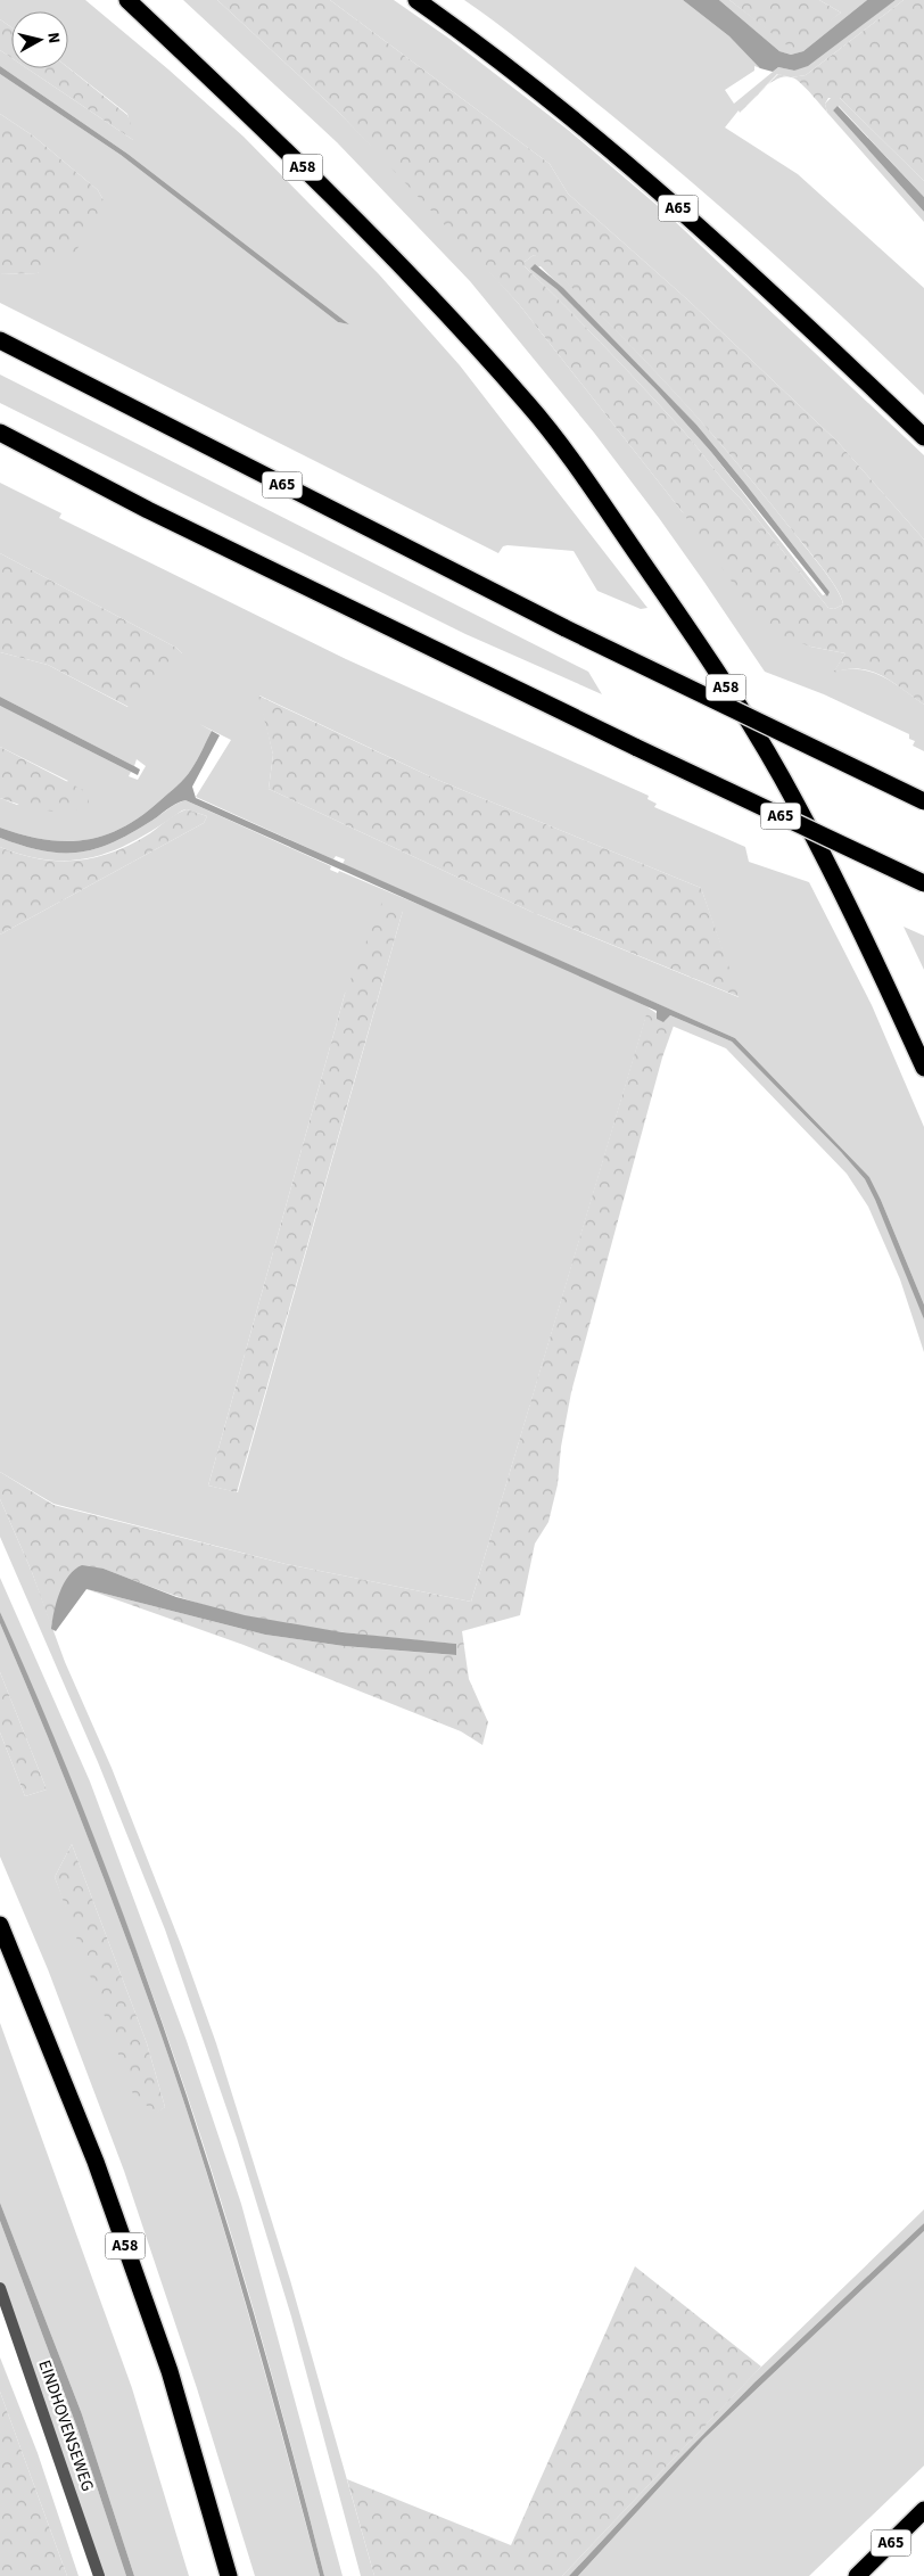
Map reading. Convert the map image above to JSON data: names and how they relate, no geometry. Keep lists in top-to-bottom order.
{
  "streets": {
    "highway": ["A58", "A65"],
    "street": ["EINDHOVENSEWEG"]
  },
  "north": "right"
}
